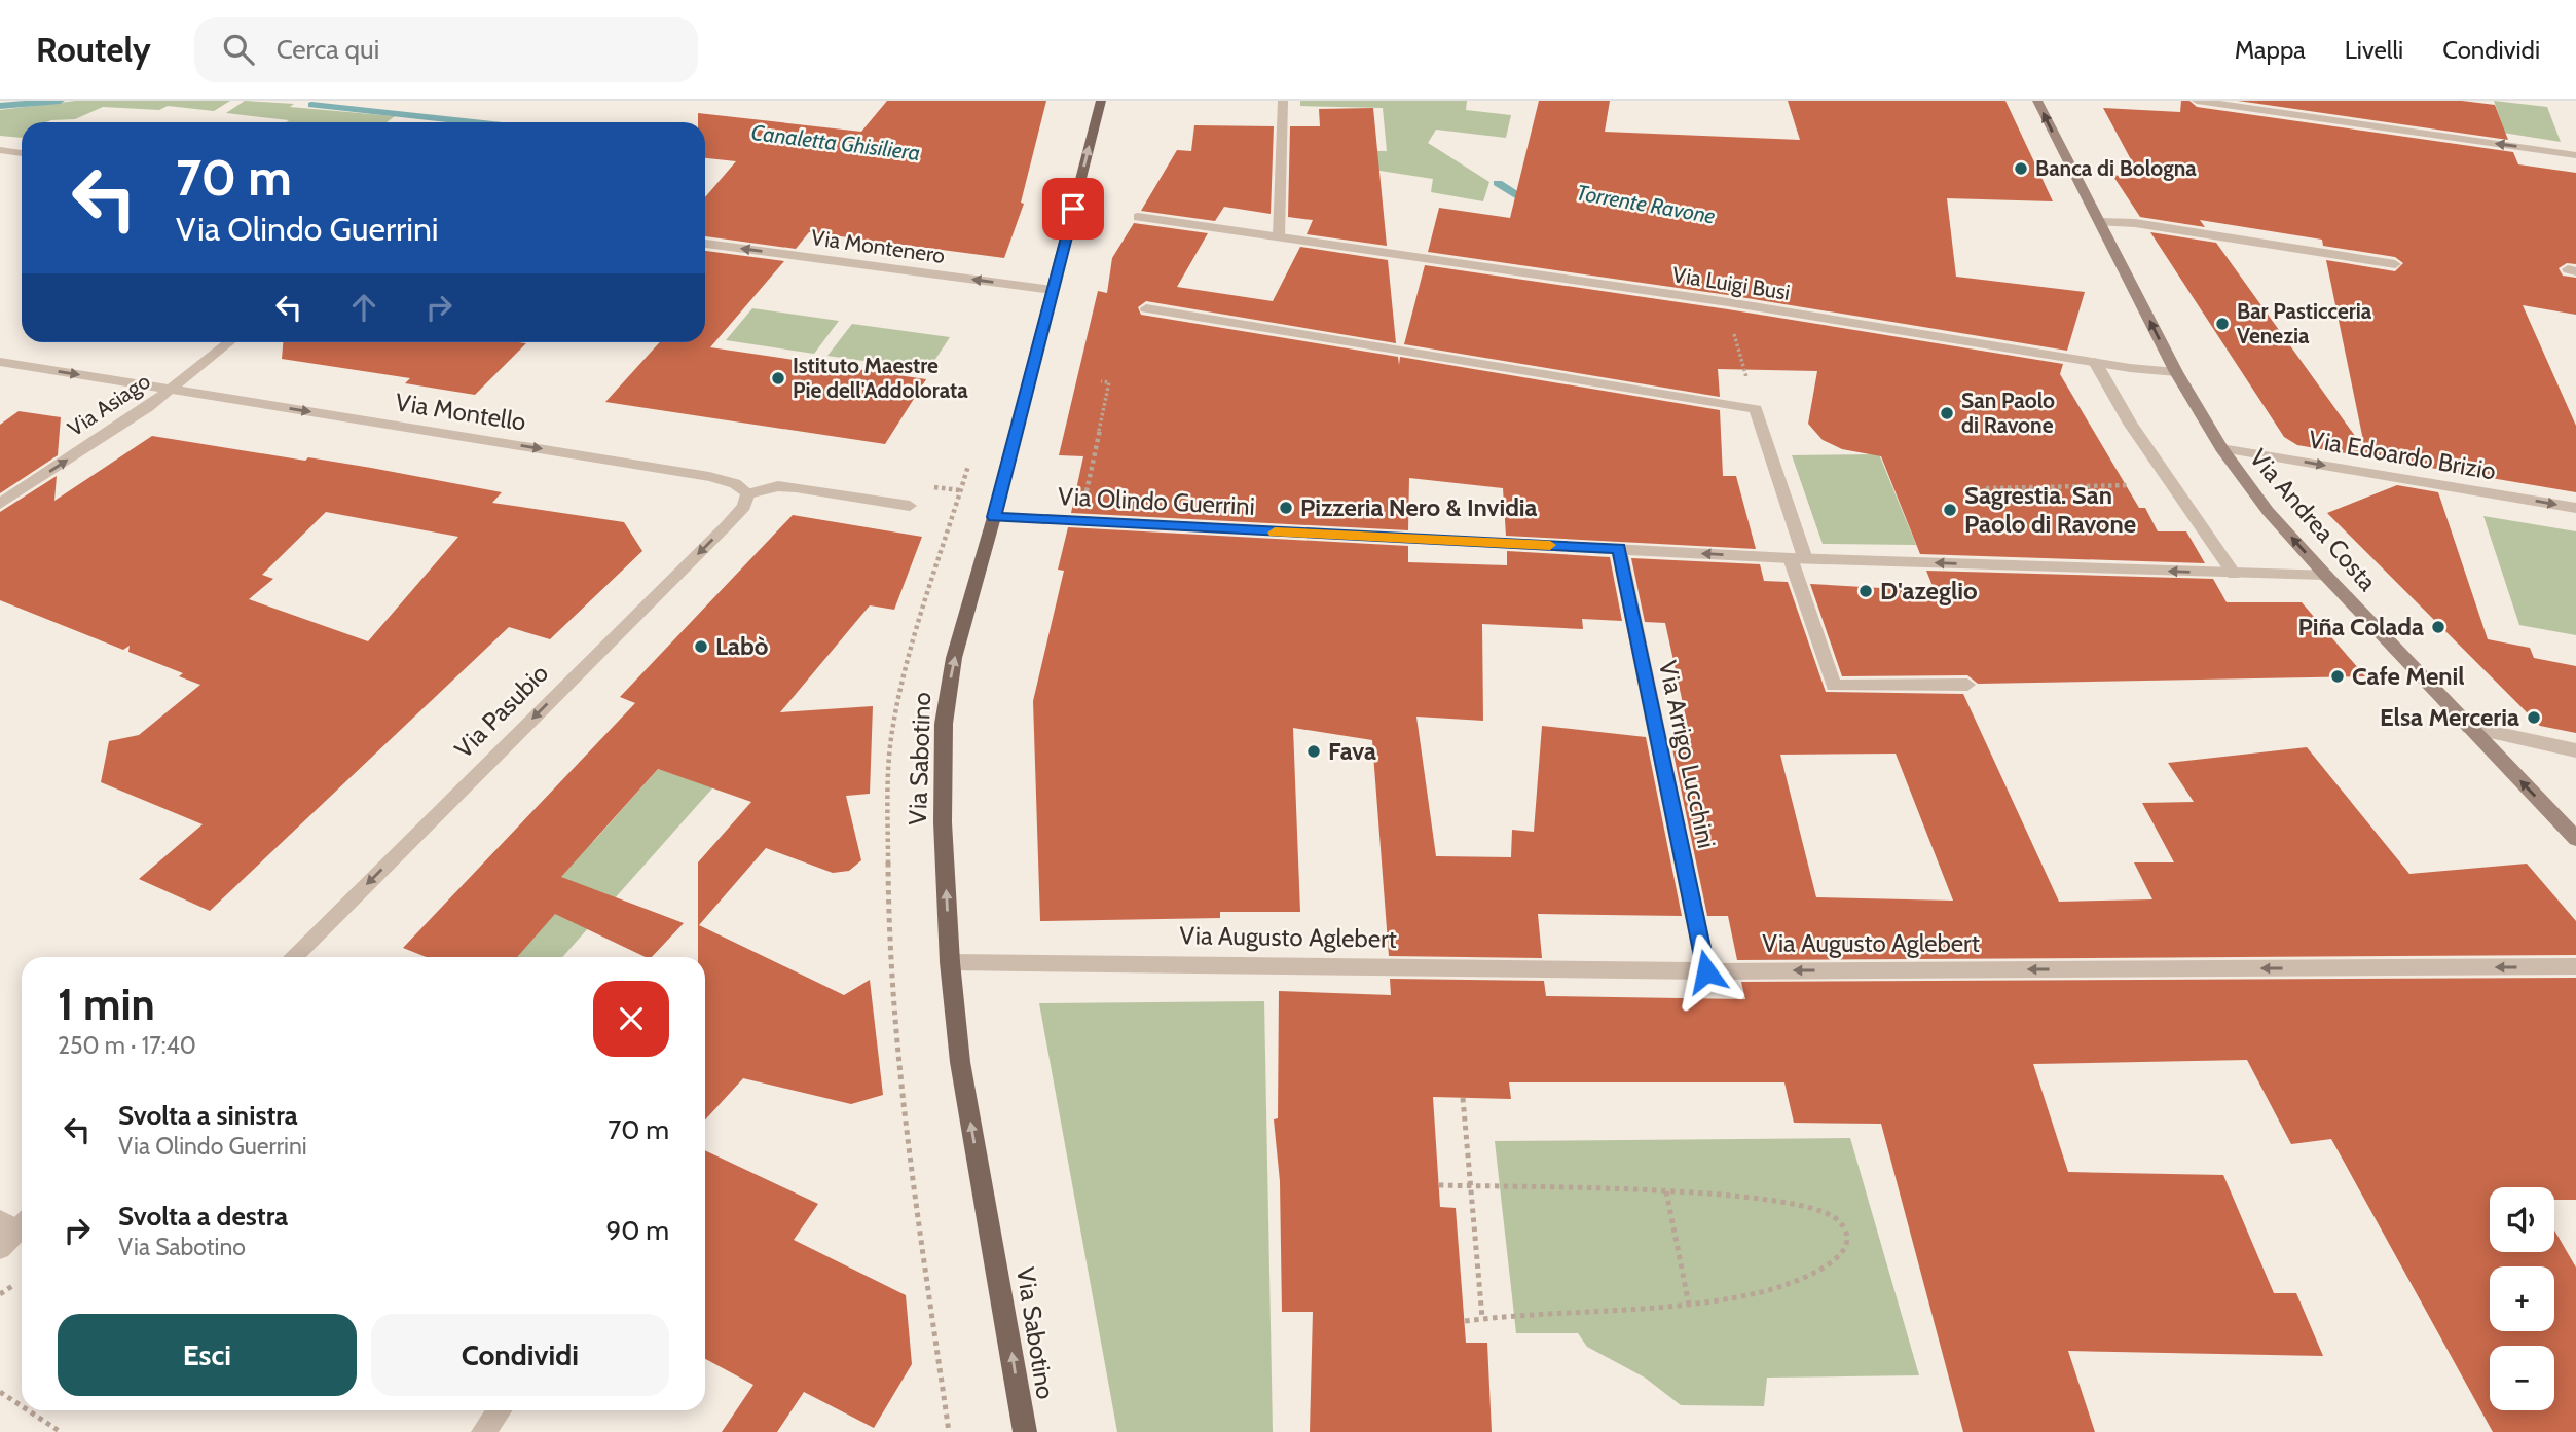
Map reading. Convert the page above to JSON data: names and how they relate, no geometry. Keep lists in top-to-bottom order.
{
  "streets": {
    "main road": ["Via Andrea Costa", "Via Sabotino"],
    "street": [
      "Via Montenero",
      "Via Luigi Busi",
      "Via Asiago",
      "Via Montello",
      "Via Edoardo Brizio",
      "Via Olindo Guerrini",
      "Via Pasubio",
      "Via Arrigo Lucchini",
      "Via Augusto Aglebert"
    ]
  },
  "crossings": [
    ["Via Montenero", "Via Sabotino"],
    ["Via Luigi Busi", "Via Andrea Costa"],
    ["Via Asiago", "Via Montello"],
    ["Via Montello", "Via Pasubio"],
    ["Via Edoardo Brizio", "Via Andrea Costa"],
    ["Via Olindo Guerrini", "Via Andrea Costa"],
    ["Via Olindo Guerrini", "Via Arrigo Lucchini"],
    ["Via Olindo Guerrini", "Via Sabotino"],
    ["Via Arrigo Lucchini", "Via Augusto Aglebert"],
    ["Via Sabotino", "Via Augusto Aglebert"]
  ],
  "one_way": [
    "Via Montenero",
    "Via Asiago",
    "Via Montello",
    "Via Edoardo Brizio",
    "Via Olindo Guerrini",
    "Via Andrea Costa",
    "Via Pasubio",
    "Via Sabotino",
    "Via Augusto Aglebert"
  ],
  "water": ["Canaletta Ghisiliera", "Torrente Ravone"],
  "places": [
    "Banca di Bologna",
    "Bar Pasticceria Venezia",
    "Istituto Maestre Pie dell'Addolorata",
    "San Paolo di Ravone",
    "Pizzeria Nero & Invidia",
    "Sagrestia. San Paolo di Ravone",
    "D'azeglio",
    "Piña Colada",
    "Labò",
    "Cafe Menil",
    "Elsa Merceria",
    "Fava"
  ],
  "page": {
    "header": "Routely",
    "search": "Cerca qui",
    "nav": ["Mappa", "Livelli", "Condividi"],
    "turn": ["70 m", "Via Olindo Guerrini"],
    "heading": ["1 min", "250 m · 17:40"],
    "list": [
      {
        "name": "Svolta a sinistra",
        "note": "Via Olindo Guerrini",
        "value": "70 m"
      },
      {
        "name": "Svolta a destra",
        "note": "Via Sabotino",
        "value": "90 m"
      }
    ],
    "map_buttons": ["+", "−"],
    "buttons": ["Esci", "Condividi"]
  }
}
